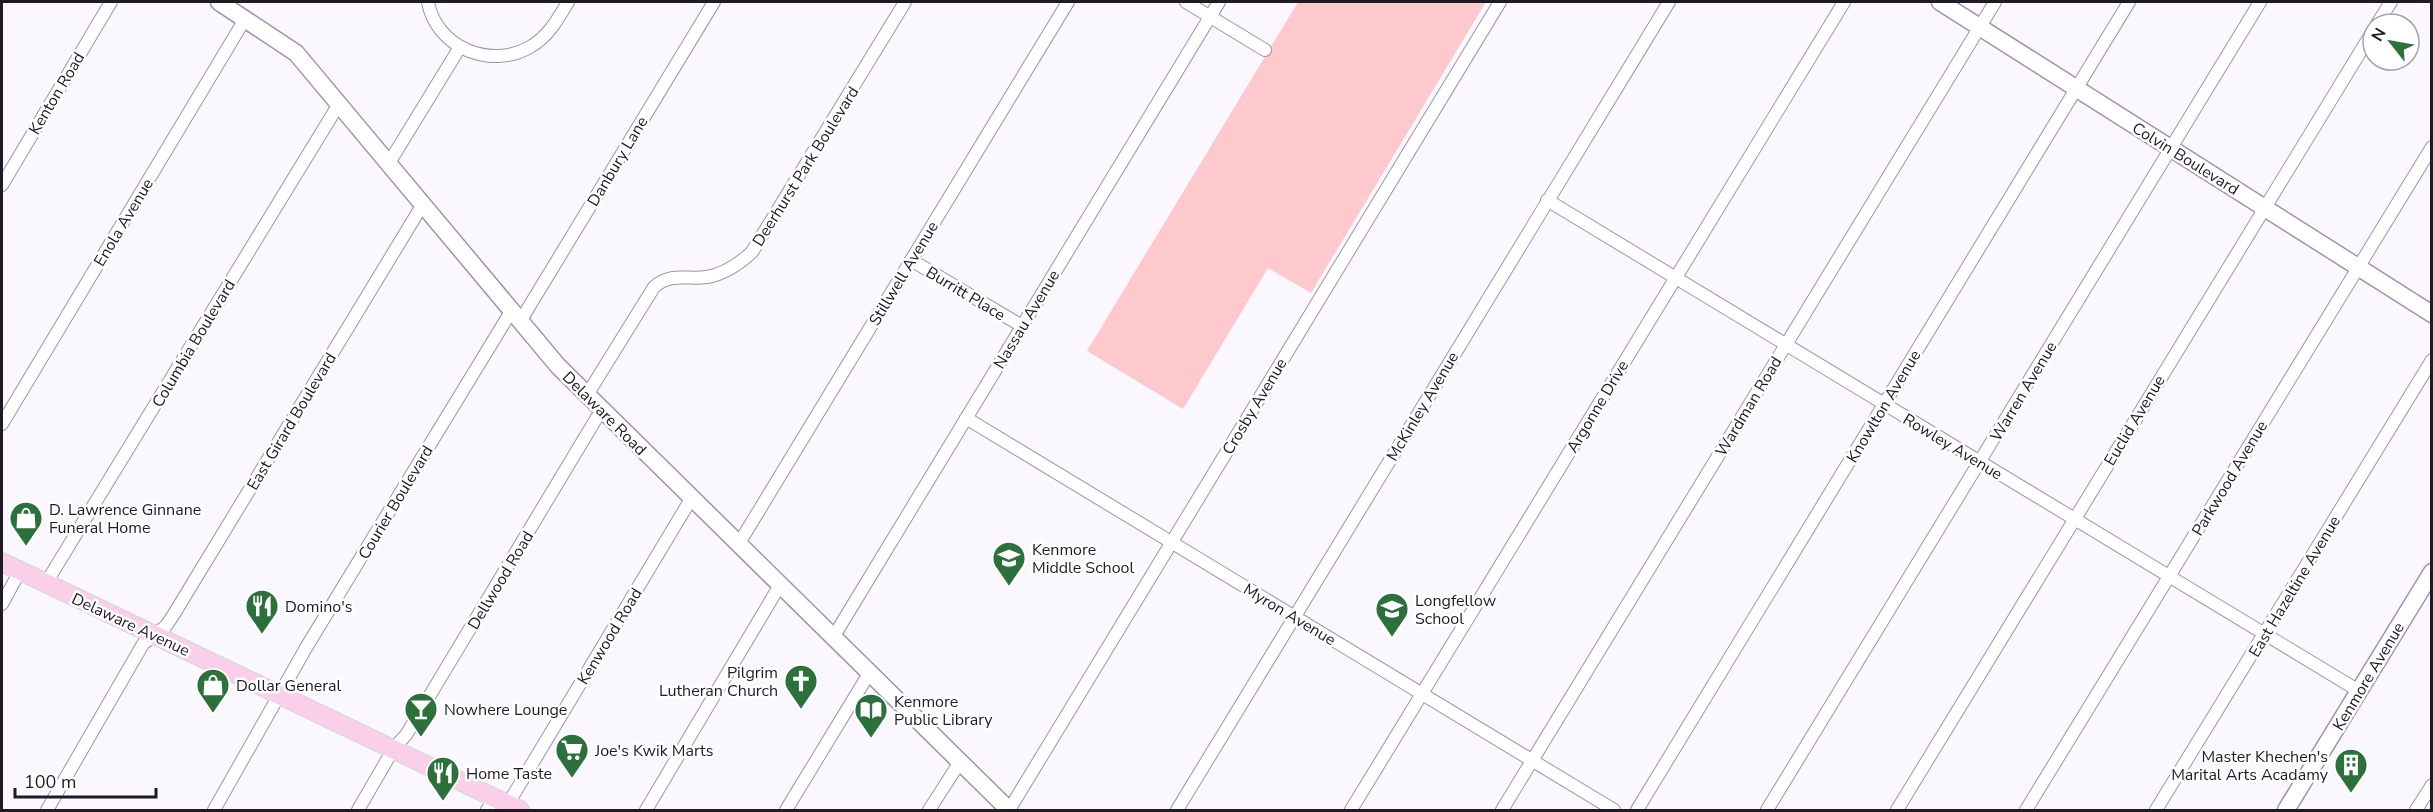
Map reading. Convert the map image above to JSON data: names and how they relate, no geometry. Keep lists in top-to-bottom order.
{
  "streets": {
    "main road": ["Delaware Avenue"],
    "street": [
      "Kenton Road",
      "Colvin Boulevard",
      "Danbury Lane",
      "Deerhurst Park Boulevard",
      "Enola Avenue",
      "Stillwell Avenue",
      "Burritt Place",
      "Nassau Avenue",
      "Columbia Boulevard",
      "Warren Avenue",
      "Crosby Avenue",
      "McKinley Avenue",
      "Argonne Drive",
      "Wardman Road",
      "Knowlton Avenue",
      "Delaware Road",
      "Euclid Avenue",
      "East Girard Boulevard",
      "Rowley Avenue",
      "Parkwood Avenue",
      "Courier Boulevard",
      "Dellwood Road",
      "East Hazeltine Avenue",
      "Myron Avenue",
      "Kenwood Road",
      "Kenmore Avenue"
    ]
  },
  "crossings": [
    ["Colvin Boulevard", "Warren Avenue"],
    ["Colvin Boulevard", "Wardman Road"],
    ["Colvin Boulevard", "Knowlton Avenue"],
    ["Colvin Boulevard", "Euclid Avenue"],
    ["Colvin Boulevard", "Parkwood Avenue"],
    ["Danbury Lane", "Delaware Road"],
    ["Danbury Lane", "Courier Boulevard"],
    ["Deerhurst Park Boulevard", "Delaware Road"],
    ["Enola Avenue", "Delaware Road"],
    ["Stillwell Avenue", "Burritt Place"],
    ["Stillwell Avenue", "Delaware Road"],
    ["Burritt Place", "Nassau Avenue"],
    ["Nassau Avenue", "Delaware Road"],
    ["Nassau Avenue", "Myron Avenue"],
    ["Columbia Boulevard", "Delaware Road"],
    ["Columbia Boulevard", "Delaware Avenue"],
    ["Warren Avenue", "Rowley Avenue"],
    ["Crosby Avenue", "Delaware Road"],
    ["Crosby Avenue", "Myron Avenue"],
    ["McKinley Avenue", "Rowley Avenue"],
    ["McKinley Avenue", "Myron Avenue"],
    ["Argonne Drive", "Rowley Avenue"],
    ["Argonne Drive", "Myron Avenue"],
    ["Wardman Road", "Rowley Avenue"],
    ["Wardman Road", "Myron Avenue"],
    ["Knowlton Avenue", "Rowley Avenue"],
    ["Delaware Road", "East Girard Boulevard"],
    ["Delaware Road", "Courier Boulevard"],
    ["Delaware Road", "Dellwood Road"],
    ["Delaware Road", "Kenwood Road"],
    ["Euclid Avenue", "Rowley Avenue"],
    ["East Girard Boulevard", "Delaware Avenue"],
    ["Rowley Avenue", "Parkwood Avenue"],
    ["Rowley Avenue", "East Hazeltine Avenue"],
    ["Rowley Avenue", "Kenmore Avenue"],
    ["Courier Boulevard", "Delaware Avenue"],
    ["Dellwood Road", "Delaware Avenue"],
    ["Delaware Avenue", "Kenwood Road"]
  ],
  "places": {
    "shop": ["D. Lawrence Ginnane Funeral Home", "Dollar General"],
    "school or university": ["Kenmore Middle School", "Longfellow School"],
    "restaurant": ["Domino's", "Home Taste"],
    "church": ["Pilgrim Lutheran Church"],
    "bar": ["Nowhere Lounge"],
    "library": ["Kenmore Public Library"],
    "supermarket": ["Joe's Kwik Marts"],
    "building": ["Master Khechen's Marital Arts Acadamy"]
  },
  "scale_bar": "100 m",
  "north": "top left"
}
